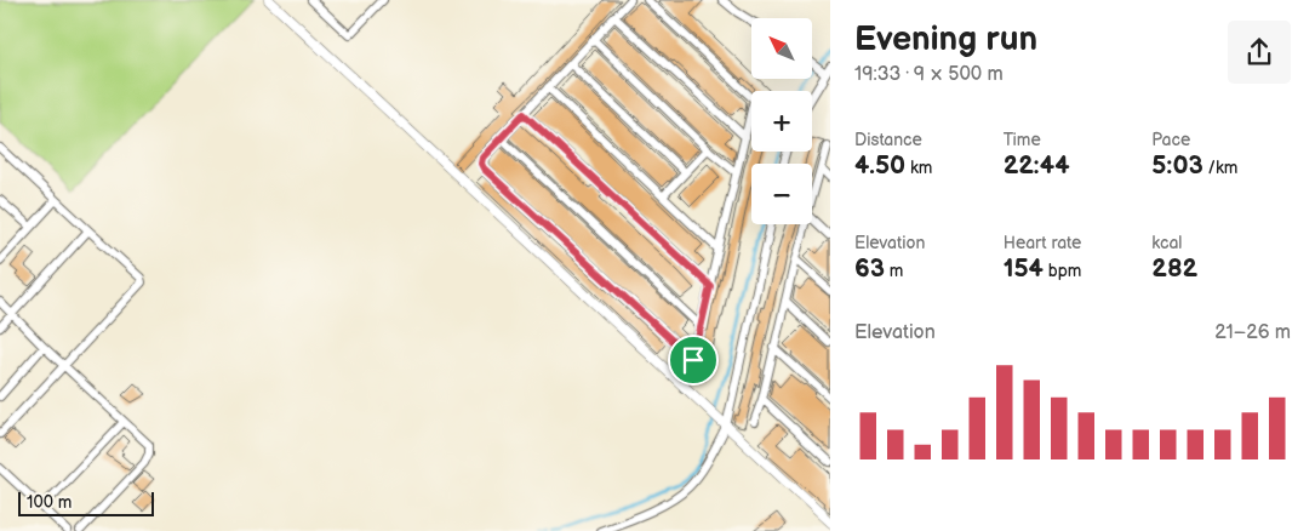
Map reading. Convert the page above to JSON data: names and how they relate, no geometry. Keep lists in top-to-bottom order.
{
  "scale_bar": "100 m",
  "north": "top left",
  "page": {
    "heading": ["Evening run", "19:33 · 9 × 500 m"],
    "map_buttons": ["+", "−"],
    "stats": [
      ["Distance", "4.50 km"],
      ["Time", "22:44"],
      ["Pace", "5:03 /km"],
      ["Elevation", "63 m"],
      ["Heart rate", "154 bpm"],
      ["kcal", "282"]
    ],
    "chart": ["Elevation", "21–26 m"],
    "scale": "100 m"
  }
}
